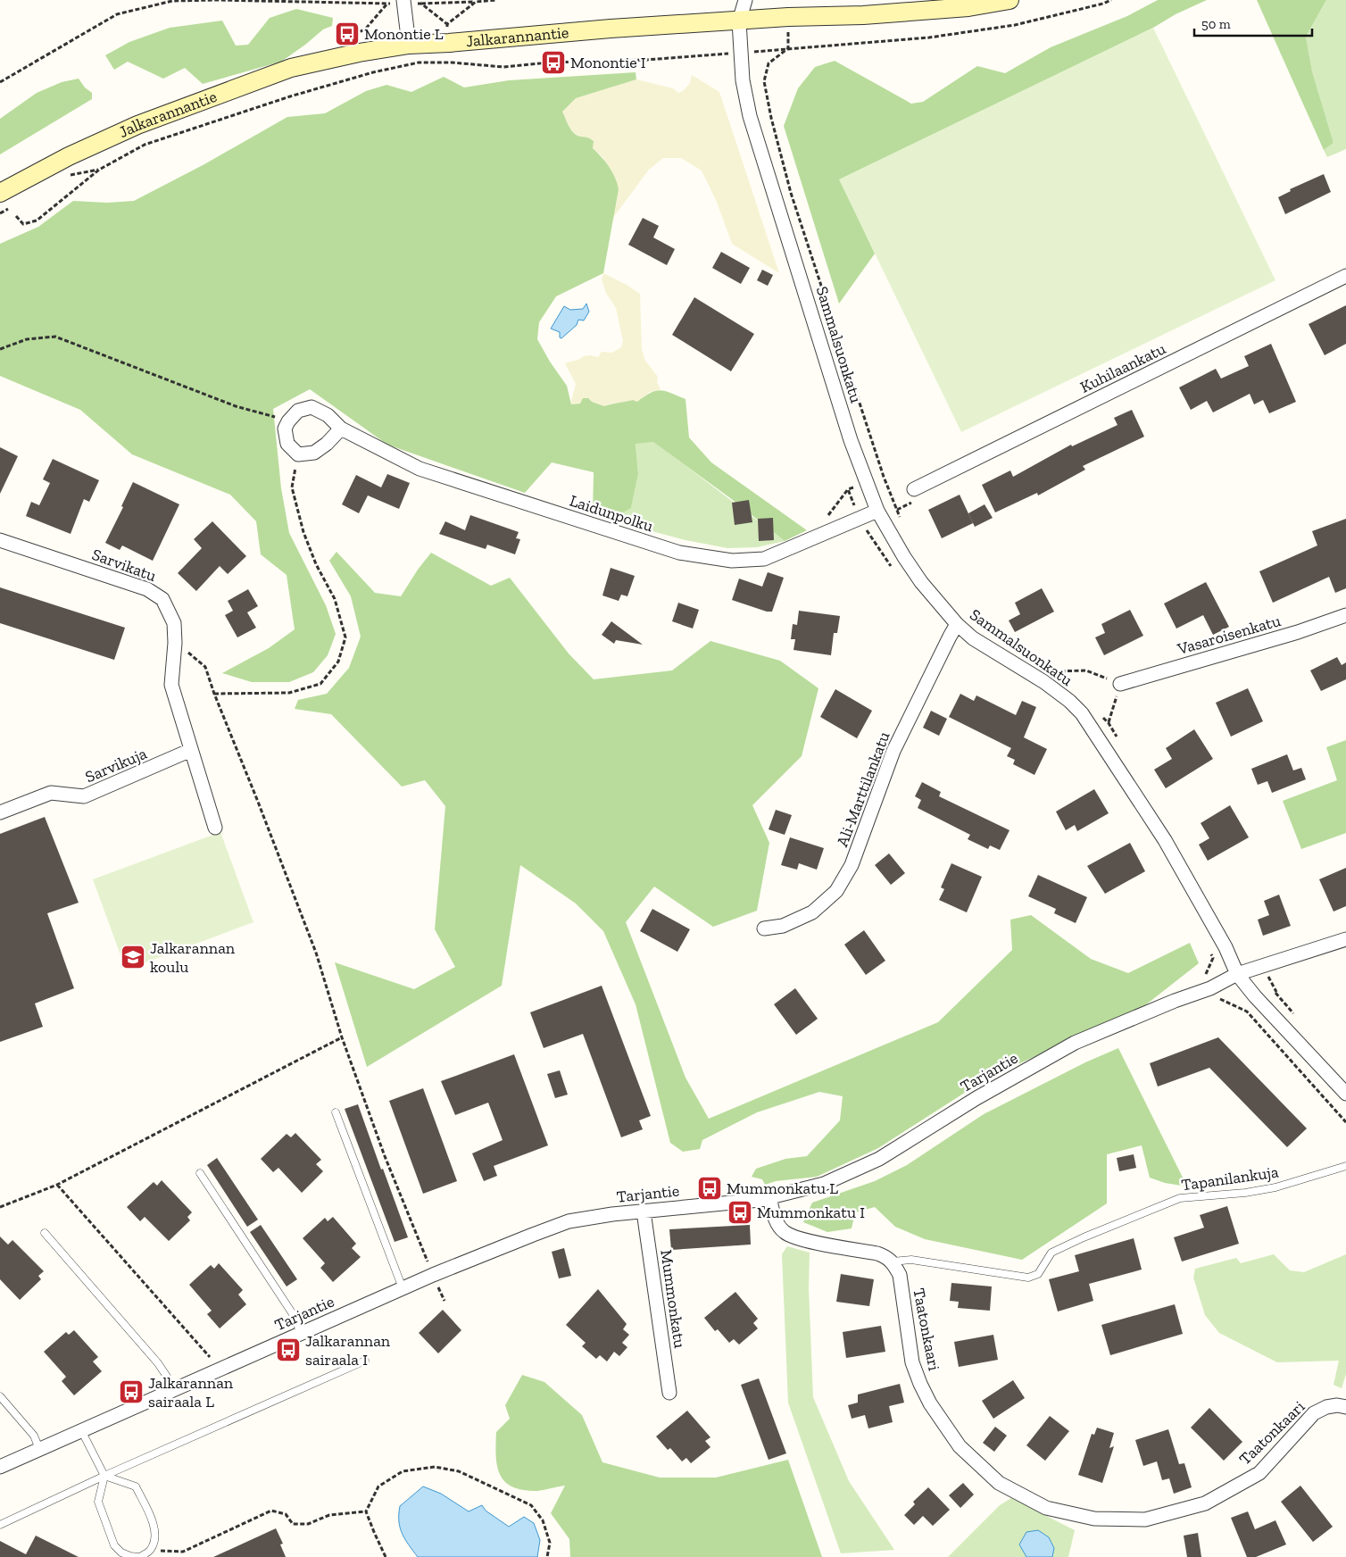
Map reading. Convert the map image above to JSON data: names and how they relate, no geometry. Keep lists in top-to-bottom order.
{
  "streets": {
    "main road": ["Jalkarannantie"],
    "street": [
      "Sammalsuonkatu",
      "Kuhilaankatu",
      "Laidunpolku",
      "Sarvikatu",
      "Vasaroisenkatu",
      "Sarvikuja",
      "Ali-Marttilankatu",
      "Tarjantie",
      "Mummonkatu",
      "Taatonkaari"
    ],
    "lane": ["Tapanilankuja"]
  },
  "crossings": [
    ["Jalkarannantie", "Sammalsuonkatu"],
    ["Sammalsuonkatu", "Laidunpolku"],
    ["Sammalsuonkatu", "Ali-Marttilankatu"],
    ["Sammalsuonkatu", "Tarjantie"],
    ["Sarvikatu", "Sarvikuja"],
    ["Tarjantie", "Mummonkatu"],
    ["Tapanilankuja", "Taatonkaari"]
  ],
  "places": {
    "bus stop": [
      "Monontie L",
      "Monontie I",
      "Mummonkatu L",
      "Mummonkatu I",
      "Jalkarannan sairaala I",
      "Jalkarannan sairaala L"
    ],
    "school or university": ["Jalkarannan koulu"]
  },
  "scale_bar": "50 m"
}
